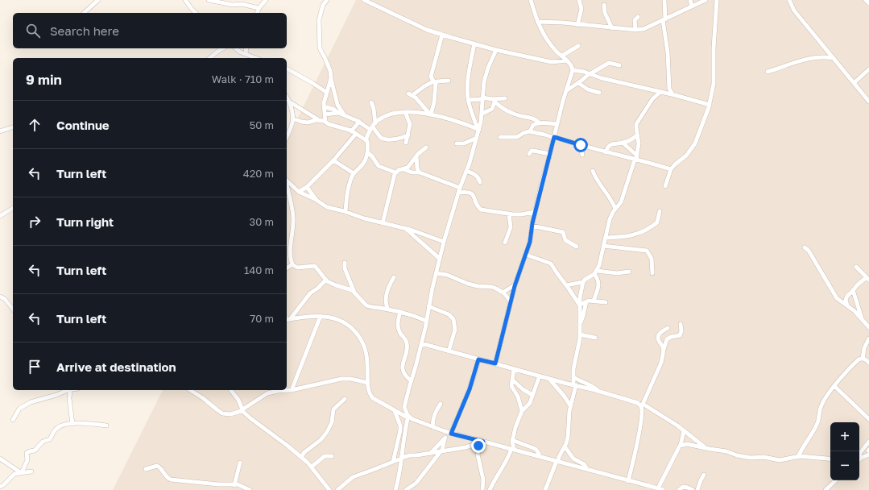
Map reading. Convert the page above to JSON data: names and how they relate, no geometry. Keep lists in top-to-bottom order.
{
  "page": {
    "search": "Search here",
    "heading": ["9 min", "Walk · 710 m"],
    "list": [
      ["Continue", "50 m"],
      ["Turn left", "420 m"],
      ["Turn right", "30 m"],
      ["Turn left", "140 m"],
      ["Turn left", "70 m"],
      "Arrive at destination"
    ],
    "map_buttons": ["+", "−"]
  }
}
